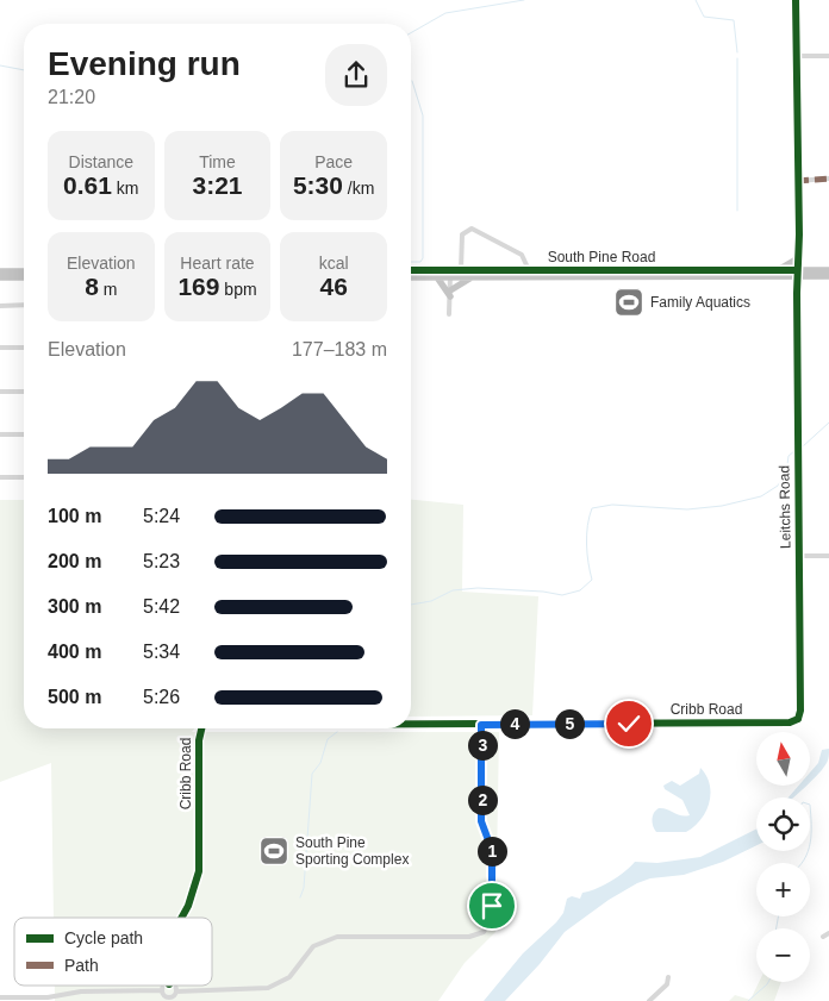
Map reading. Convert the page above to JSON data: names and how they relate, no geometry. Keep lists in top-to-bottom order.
{
  "streets": {
    "highway": ["South Pine Road"],
    "street": ["Leitchs Road", "Cribb Road"]
  },
  "crossings": [
    ["South Pine Road", "Leitchs Road"],
    ["Leitchs Road", "Cribb Road"]
  ],
  "places": {
    "sports": ["Family Aquatics", "South Pine Sporting Complex"]
  },
  "legend": ["Cycle path", "Path"],
  "north": "top",
  "page": {
    "heading": ["Evening run", "21:20"],
    "stats": [
      ["Distance", "0.61 km"],
      ["Time", "3:21"],
      ["Pace", "5:30 /km"],
      ["Elevation", "8 m"],
      ["Heart rate", "169 bpm"],
      ["kcal", "46"]
    ],
    "chart": ["Elevation", "177–183 m"],
    "list": [
      {
        "name": "100 m",
        "note": "5:24"
      },
      {
        "name": "200 m",
        "note": "5:23"
      },
      {
        "name": "300 m",
        "note": "5:42"
      },
      {
        "name": "400 m",
        "note": "5:34"
      },
      {
        "name": "500 m",
        "note": "5:26"
      }
    ],
    "pins": [
      "4",
      "5",
      "3",
      "2",
      "1"
    ],
    "map_buttons": ["+", "−"]
  }
}
